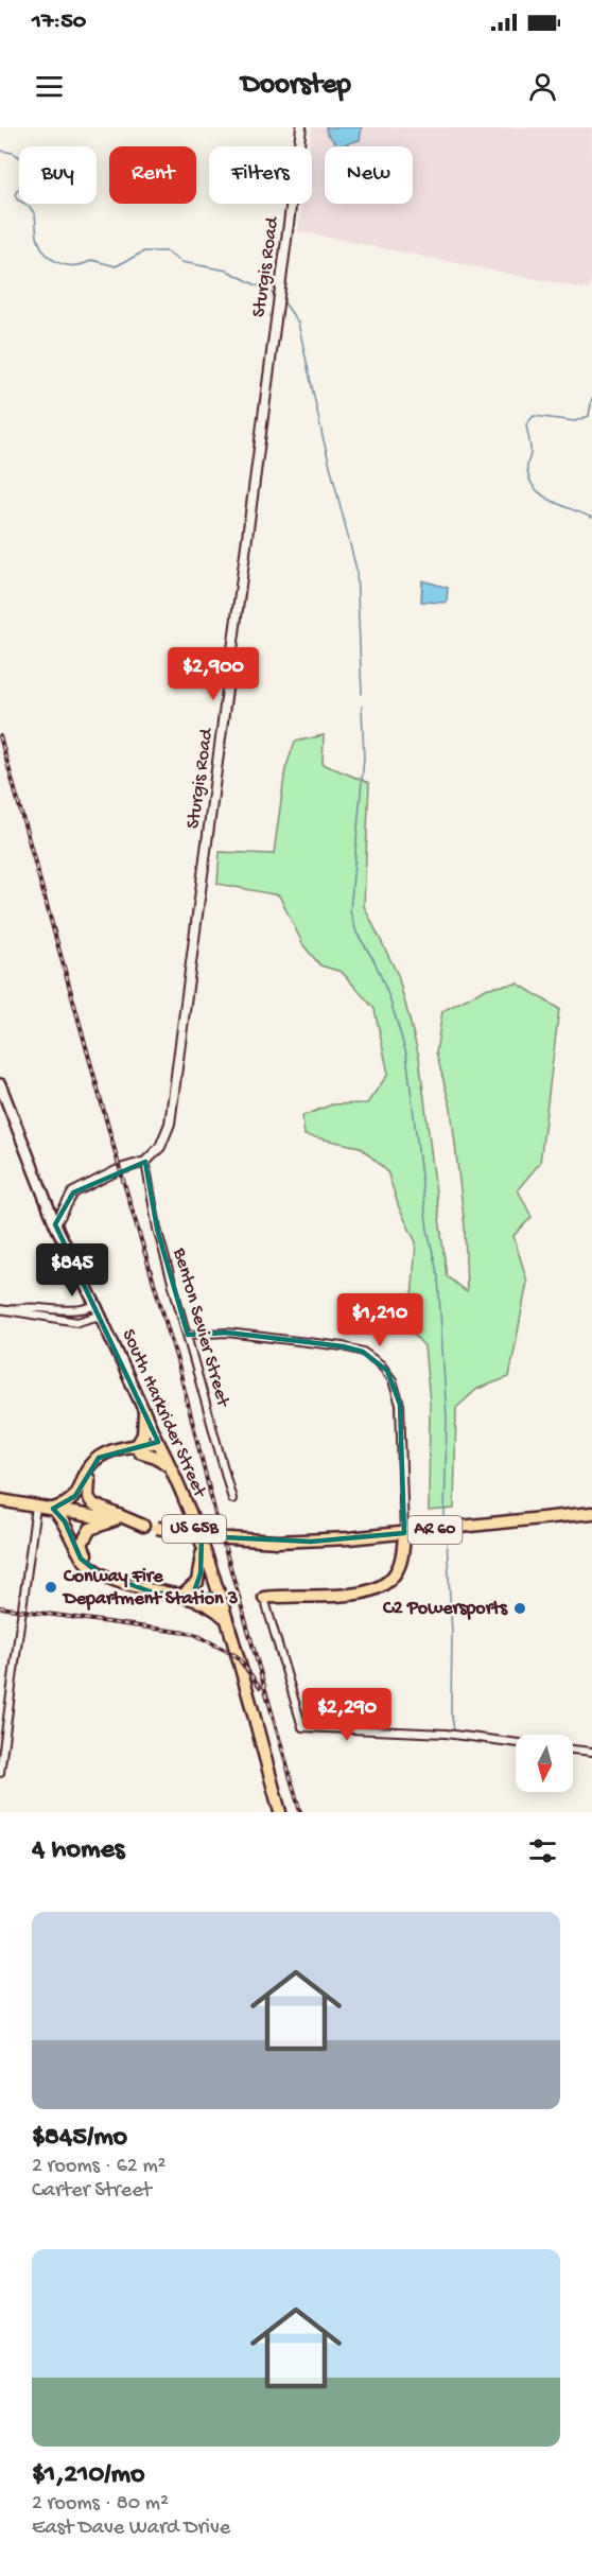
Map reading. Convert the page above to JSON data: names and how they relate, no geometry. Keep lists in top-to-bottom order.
{
  "streets": {
    "main road": ["South Harkrider Street", "US 65B", "AR 60"],
    "street": ["Sturgis Road", "Benton Sevier Street"]
  },
  "crossings": [
    ["Sturgis Road", "Benton Sevier Street"],
    ["South Harkrider Street", "US 65B"]
  ],
  "places": ["Conway Fire Department Station 3", "C2 Powersports"],
  "north": "bottom",
  "page": {
    "status": "17:50",
    "header": "Doorstep",
    "chip": [
      "Buy",
      "Rent",
      "Filters",
      "New"
    ],
    "price": [
      "$2,900",
      "$845",
      "$1,210",
      "$2,290"
    ],
    "heading": "4 homes",
    "list": [
      {
        "name": "$845/mo",
        "note": "2 rooms · 62 m² · Carter Street"
      },
      {
        "name": "$1,210/mo",
        "note": "2 rooms · 80 m² · East Dave Ward Drive"
      }
    ]
  }
}
